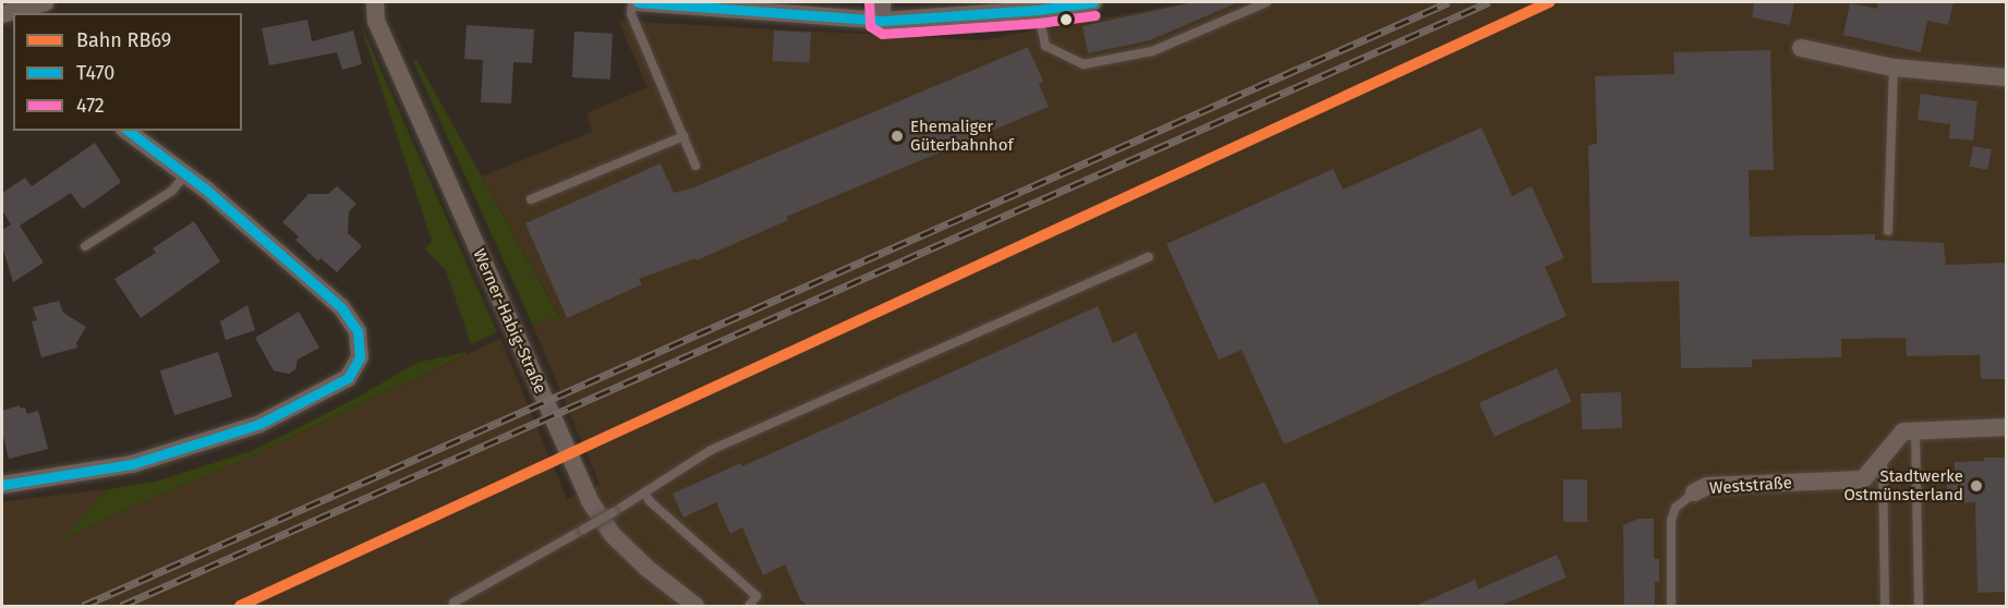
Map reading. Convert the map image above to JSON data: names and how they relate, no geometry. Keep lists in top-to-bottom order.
{
  "streets": {
    "street": ["Werner-Habig-Straße", "Weststraße"]
  },
  "places": ["Ehemaliger Güterbahnhof", "Stadtwerke Ostmünsterland"],
  "lines": ["rail line RB69", "transit line T470", "transit line 472"],
  "legend": ["Bahn RB69", "T470", "472"]
}
